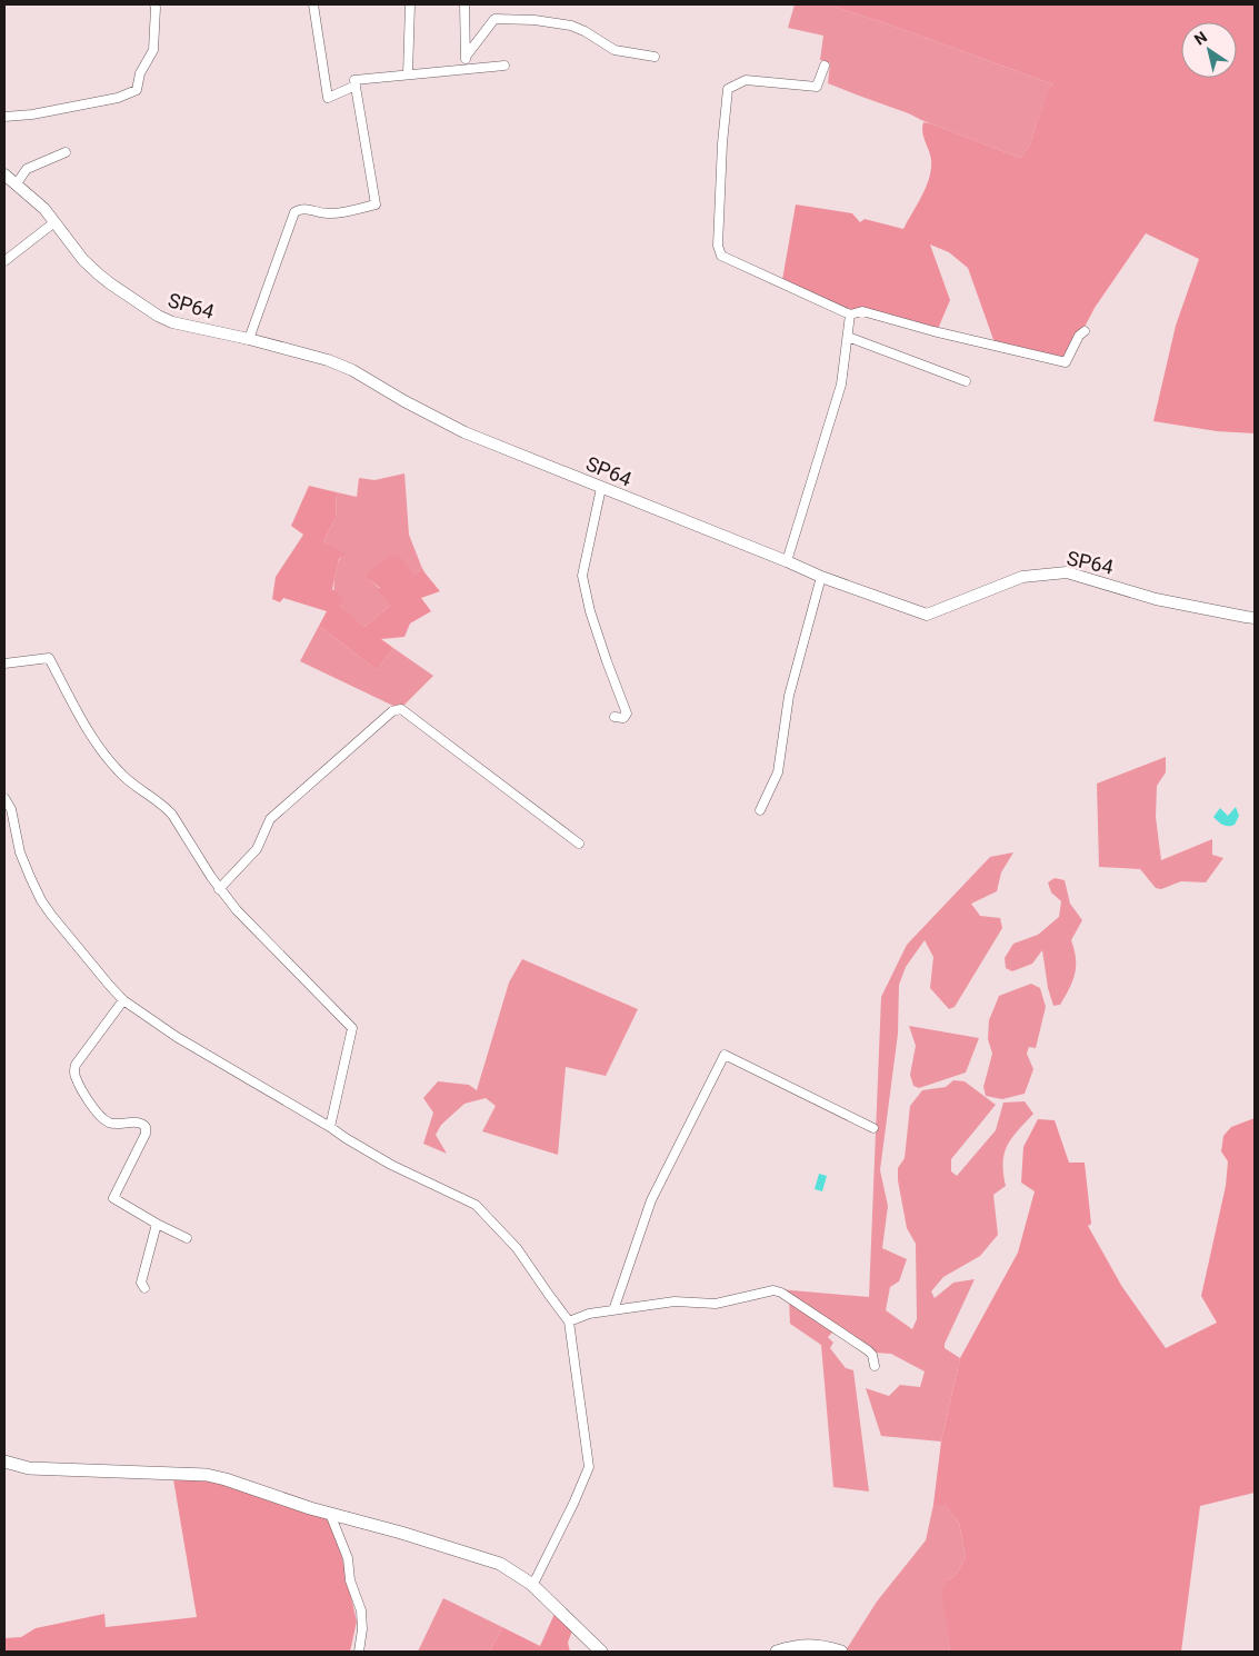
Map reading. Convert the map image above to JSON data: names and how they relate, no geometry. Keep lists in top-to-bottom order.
{
  "streets": {
    "street": ["SP64"]
  },
  "north": "top left"
}
